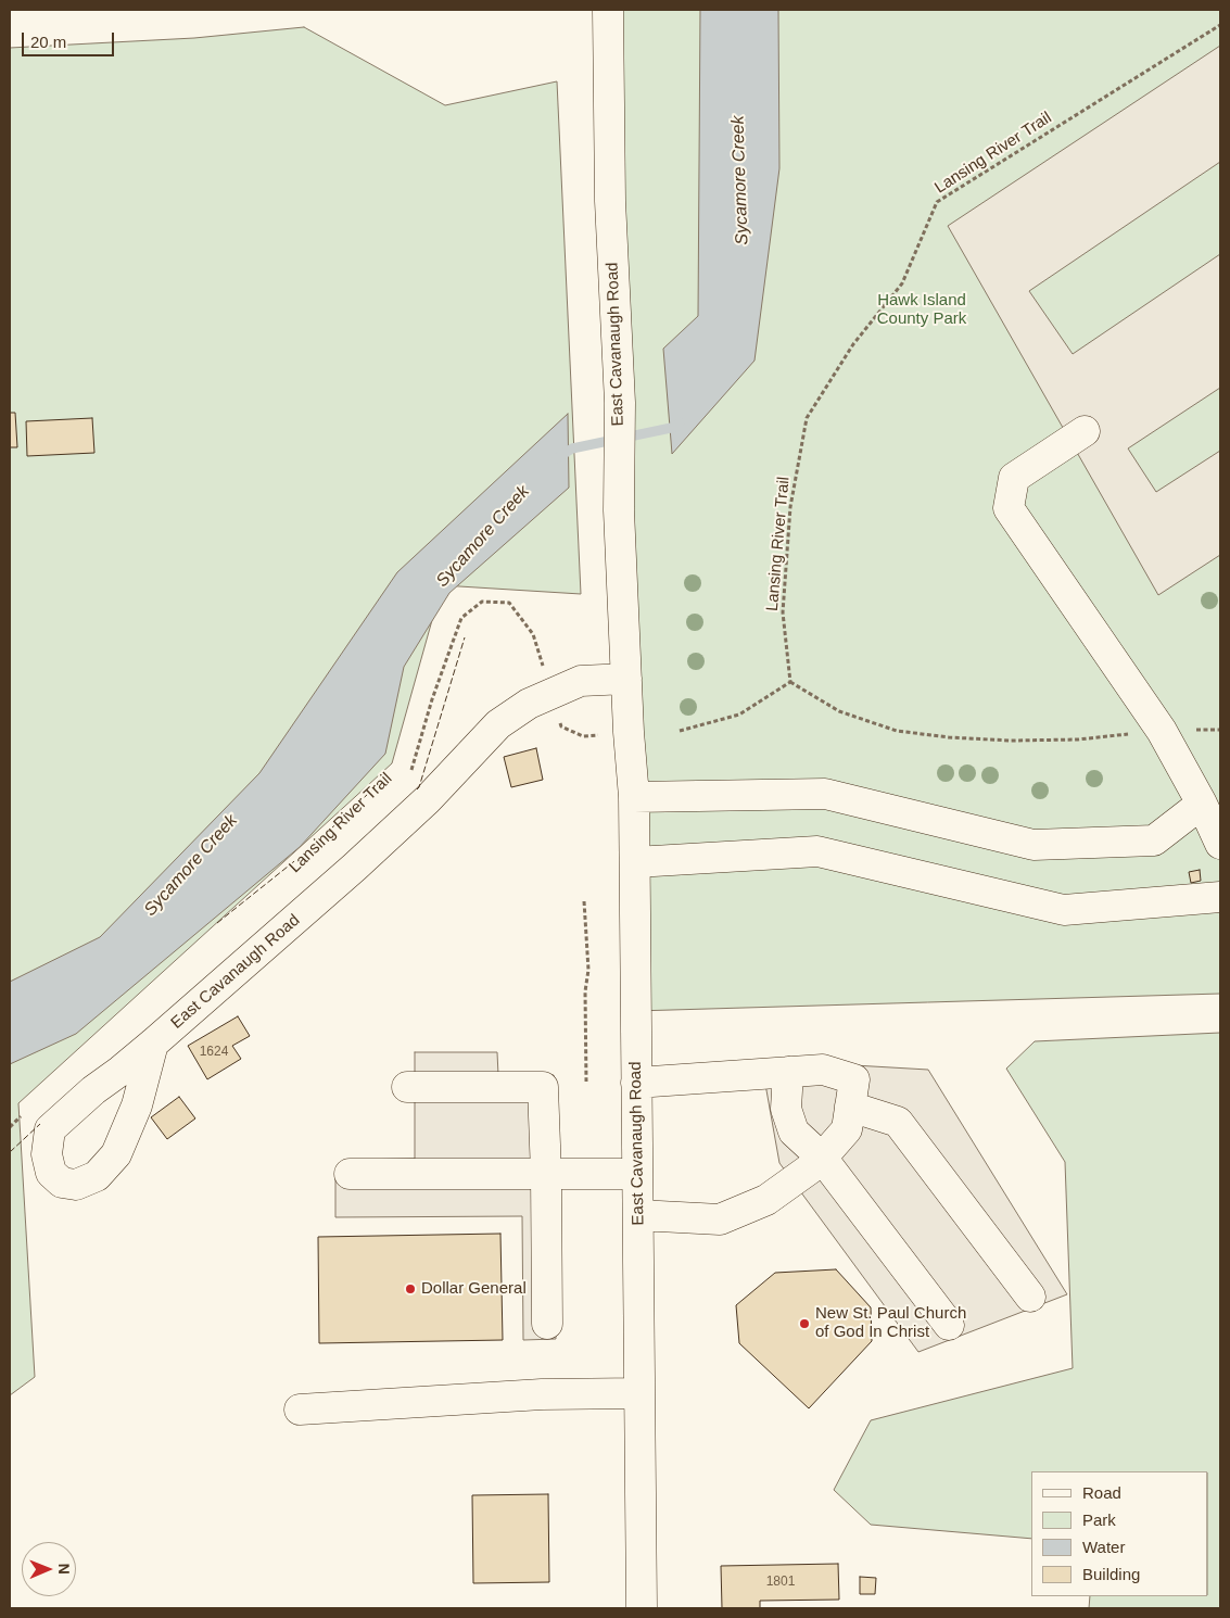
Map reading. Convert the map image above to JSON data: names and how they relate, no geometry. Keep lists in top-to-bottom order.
{
  "streets": {
    "street": ["East Cavanaugh Road"],
    "path": ["Lansing River Trail"]
  },
  "crossings": [
    ["Lansing River Trail", "East Cavanaugh Road"]
  ],
  "water": ["Sycamore Creek"],
  "parks": ["Hawk Island County Park"],
  "places": ["Dollar General", "New St. Paul Church of God In Christ"],
  "house_numbers": ["1624", "1801"],
  "legend": [
    "Road",
    "Park",
    "Water",
    "Building"
  ],
  "scale_bar": "20 m",
  "north": "right"
}
